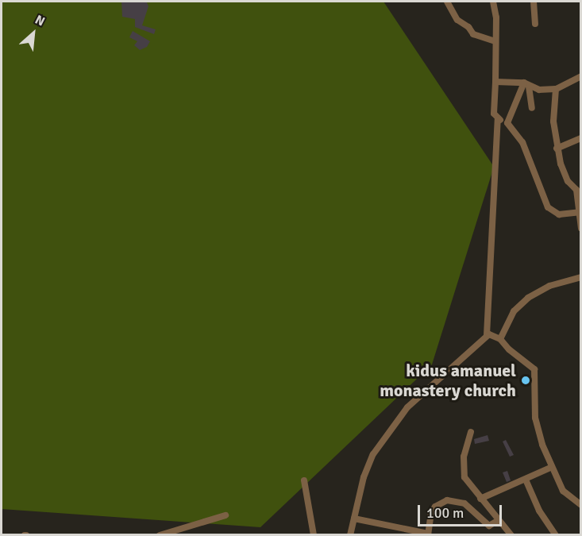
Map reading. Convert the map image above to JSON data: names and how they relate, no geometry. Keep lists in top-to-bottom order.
{
  "places": ["kidus amanuel monastery church"],
  "scale_bar": "100 m",
  "north": "top right"
}
